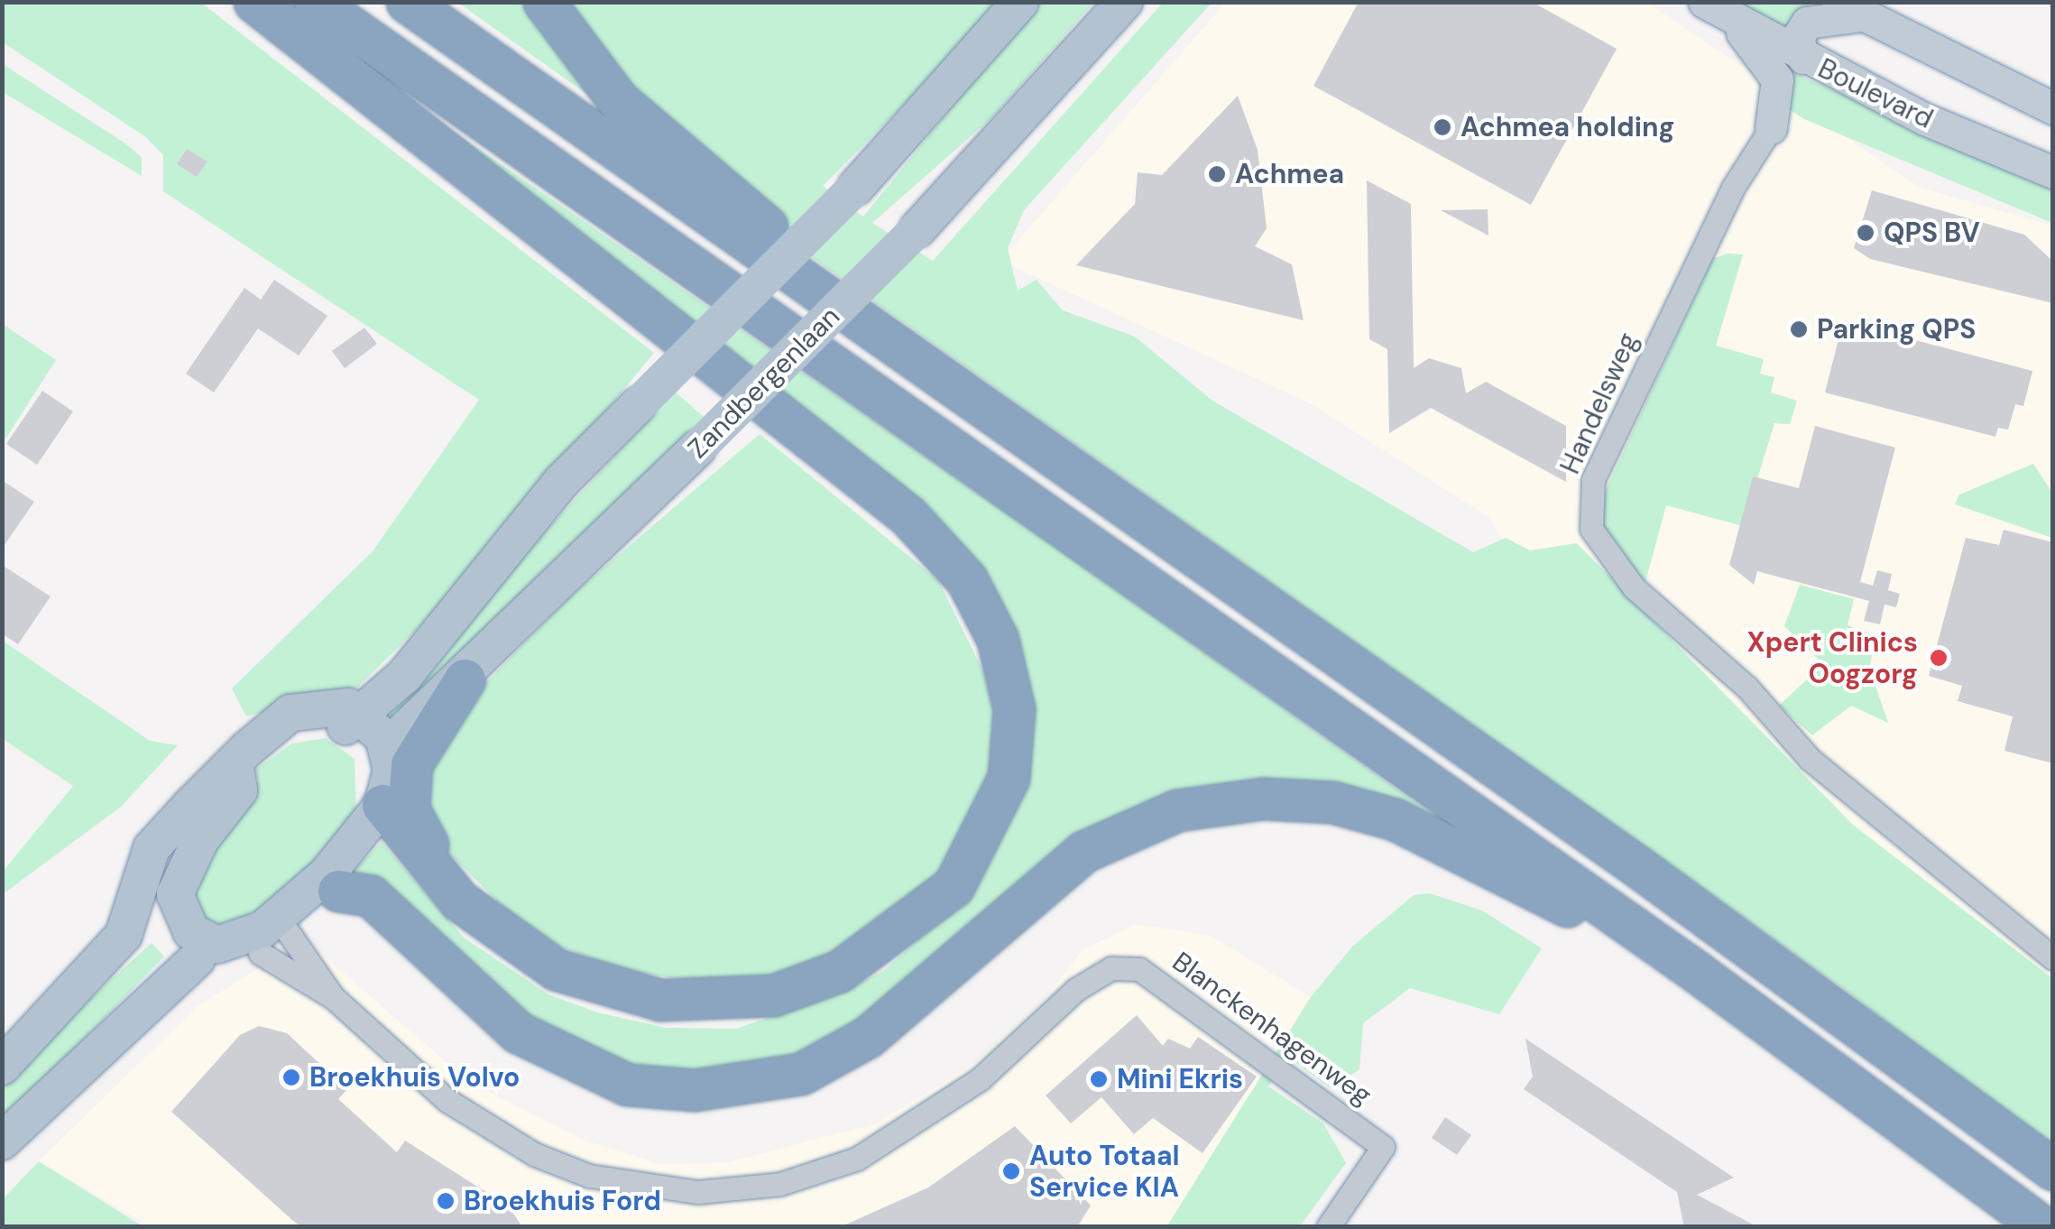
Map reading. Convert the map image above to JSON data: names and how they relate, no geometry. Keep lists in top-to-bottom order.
{
  "streets": {
    "main road": ["Boulevard", "Zandbergenlaan"],
    "street": ["Handelsweg", "Blanckenhagenweg"]
  },
  "places": [
    "Achmea holding",
    "Achmea",
    "QPS BV",
    "Parking QPS",
    "Xpert Clinics Oogzorg",
    "Broekhuis Volvo",
    "Mini Ekris",
    "Auto Totaal Service KIA",
    "Broekhuis Ford"
  ]
}
